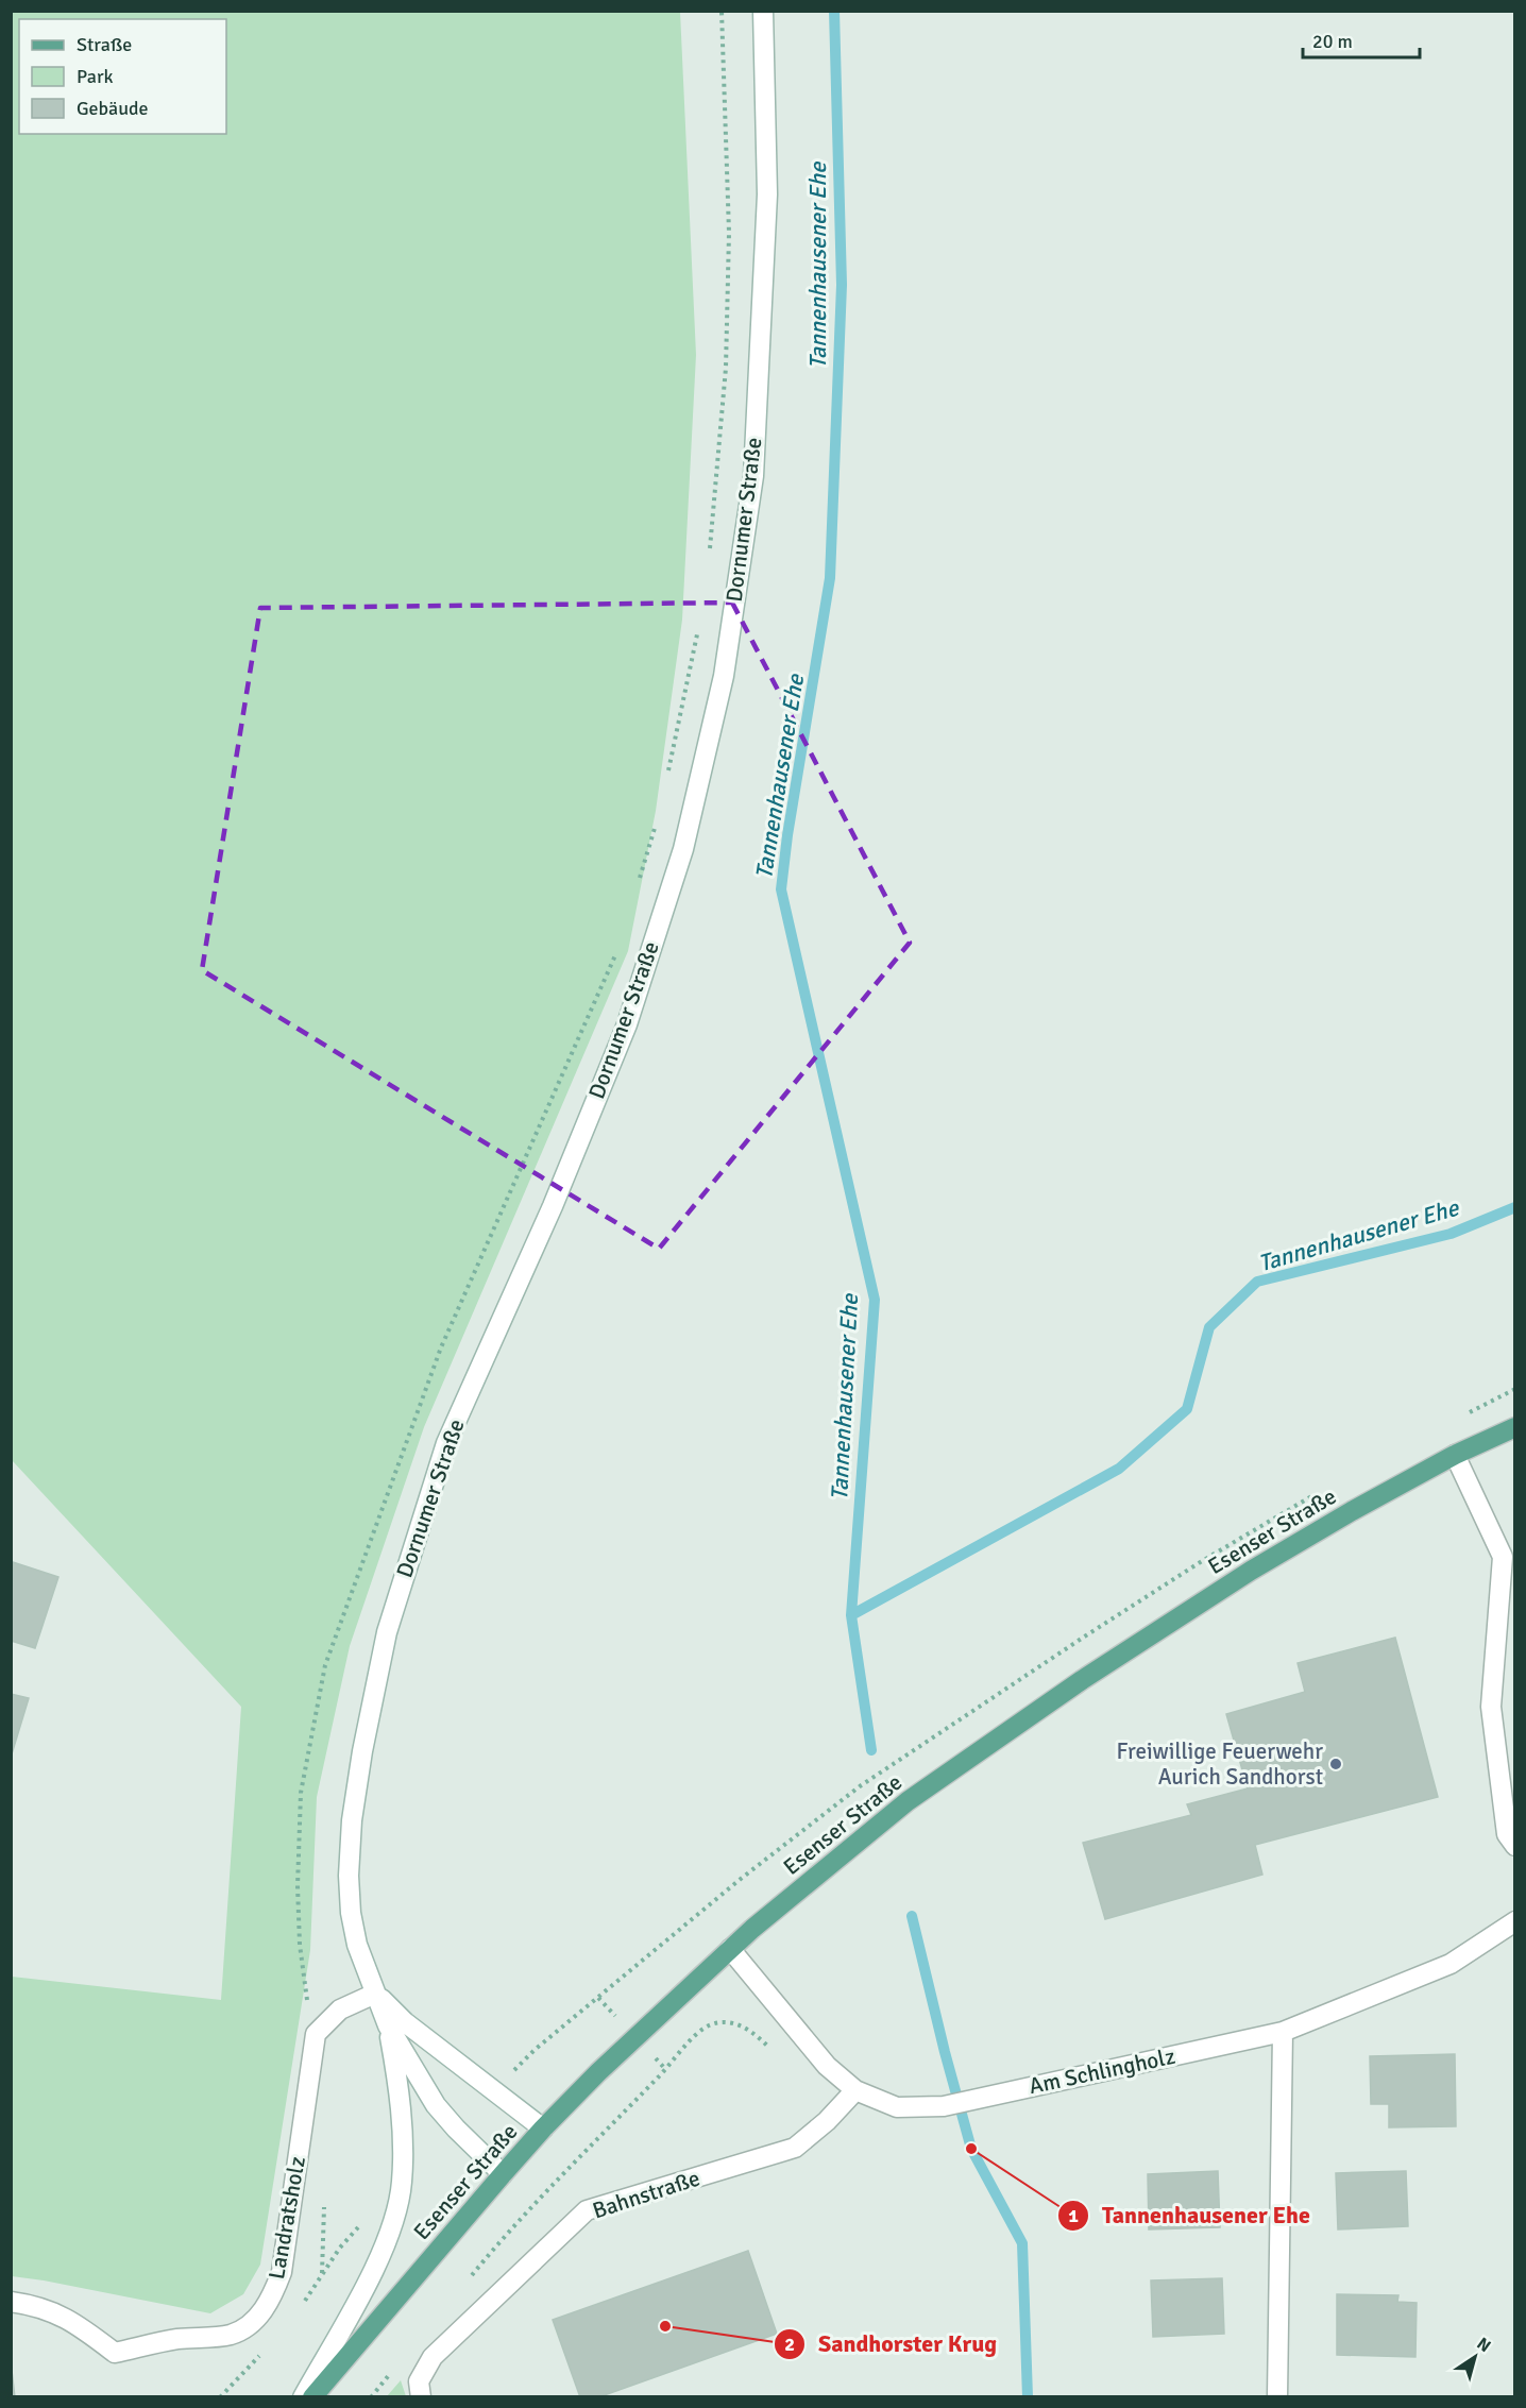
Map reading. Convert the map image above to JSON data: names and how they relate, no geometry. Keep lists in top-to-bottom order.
{
  "streets": {
    "main road": [
      "Dornumer Straße",
      "Esenser Straße",
      "Am Schlingholz",
      "Bahnstraße",
      "Landratsholz"
    ]
  },
  "crossings": [
    ["Dornumer Straße", "Esenser Straße"],
    ["Esenser Straße", "Am Schlingholz"],
    ["Am Schlingholz", "Bahnstraße"]
  ],
  "water": ["Tannenhausener Ehe"],
  "places": ["Freiwillige Feuerwehr Aurich Sandhorst", "Tannenhausener Ehe", "Sandhorster Krug"],
  "legend": ["Straße", "Park", "Gebäude"],
  "scale_bar": "20 m",
  "north": "top right"
}
